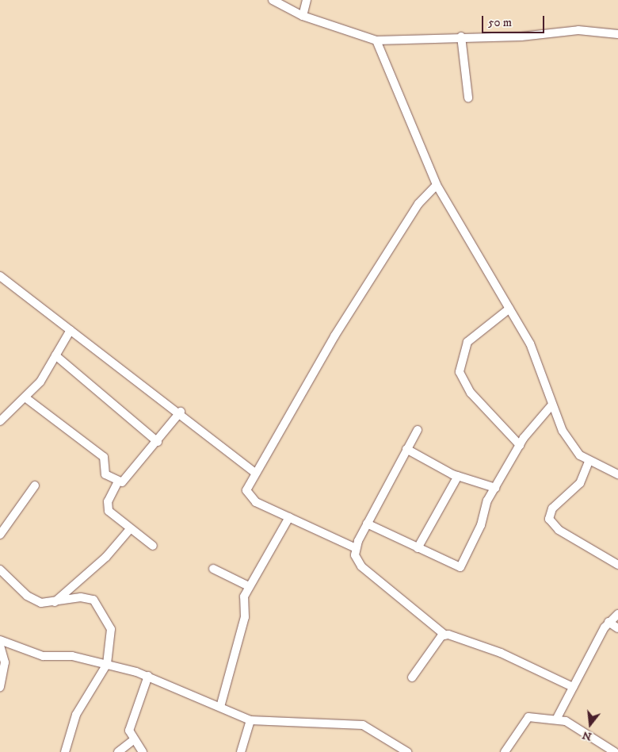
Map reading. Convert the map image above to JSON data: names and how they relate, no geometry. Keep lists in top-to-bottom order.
{
  "scale_bar": "50 m",
  "north": "bottom"
}
